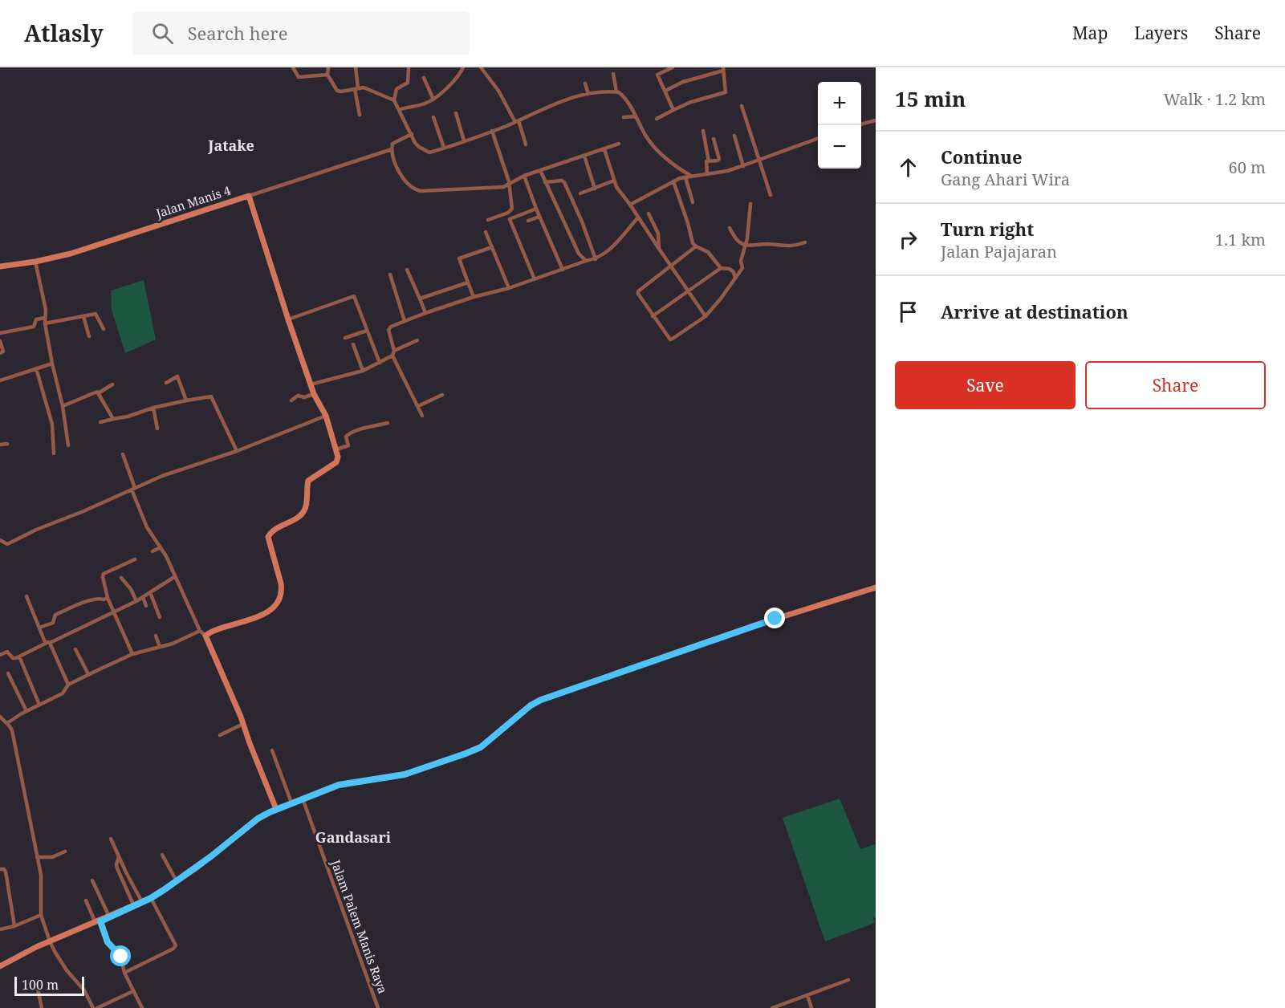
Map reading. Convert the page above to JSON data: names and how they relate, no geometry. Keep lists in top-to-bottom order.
{
  "streets": {
    "street": ["Jalan Manis 4", "Jalam Palem Manis Raya"]
  },
  "districts": ["Jatake", "Gandasari"],
  "scale_bar": "100 m",
  "page": {
    "header": "Atlasly",
    "search": "Search here",
    "nav": ["Map", "Layers", "Share"],
    "heading": ["15 min", "Walk · 1.2 km"],
    "map_buttons": ["+", "−"],
    "list": [
      ["Continue", "Gang Ahari Wira", "60 m"],
      ["Turn right", "Jalan Pajajaran", "1.1 km"],
      "Arrive at destination"
    ],
    "buttons": ["Save", "Share"],
    "scale": "100 m"
  }
}
